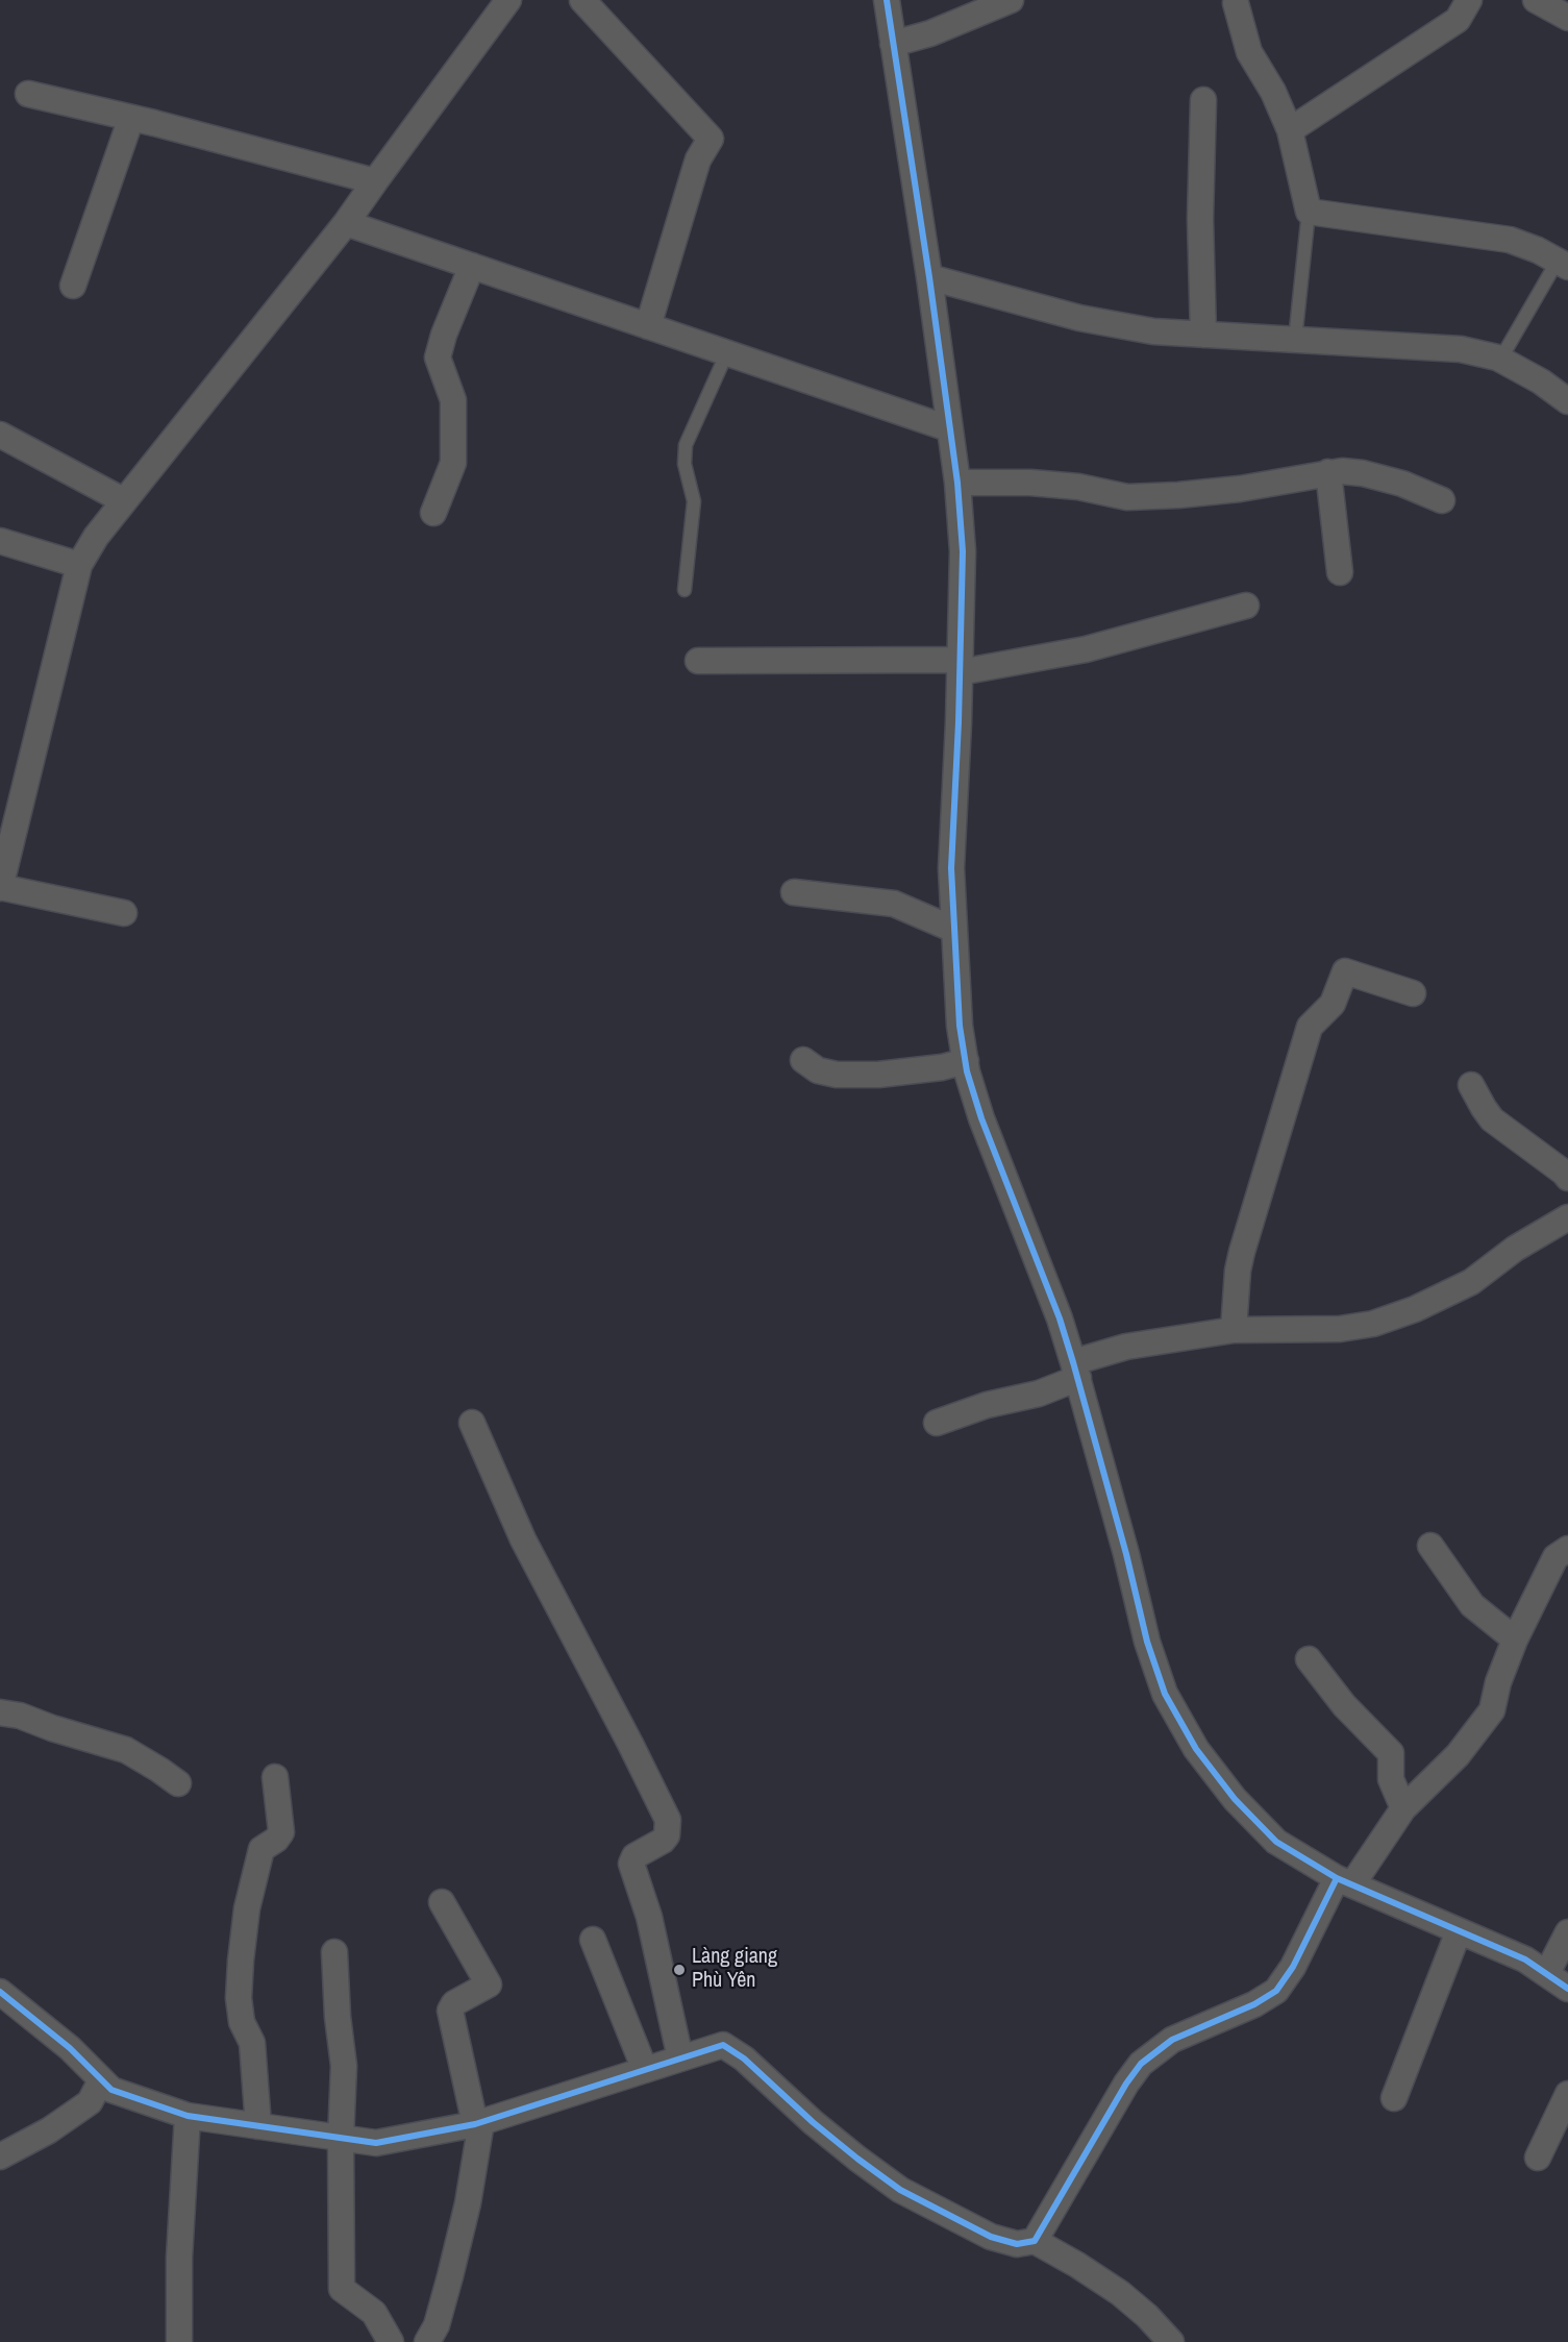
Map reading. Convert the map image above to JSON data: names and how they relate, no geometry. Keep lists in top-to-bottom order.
{
  "places": ["Làng giang Phù Yên"]
}
